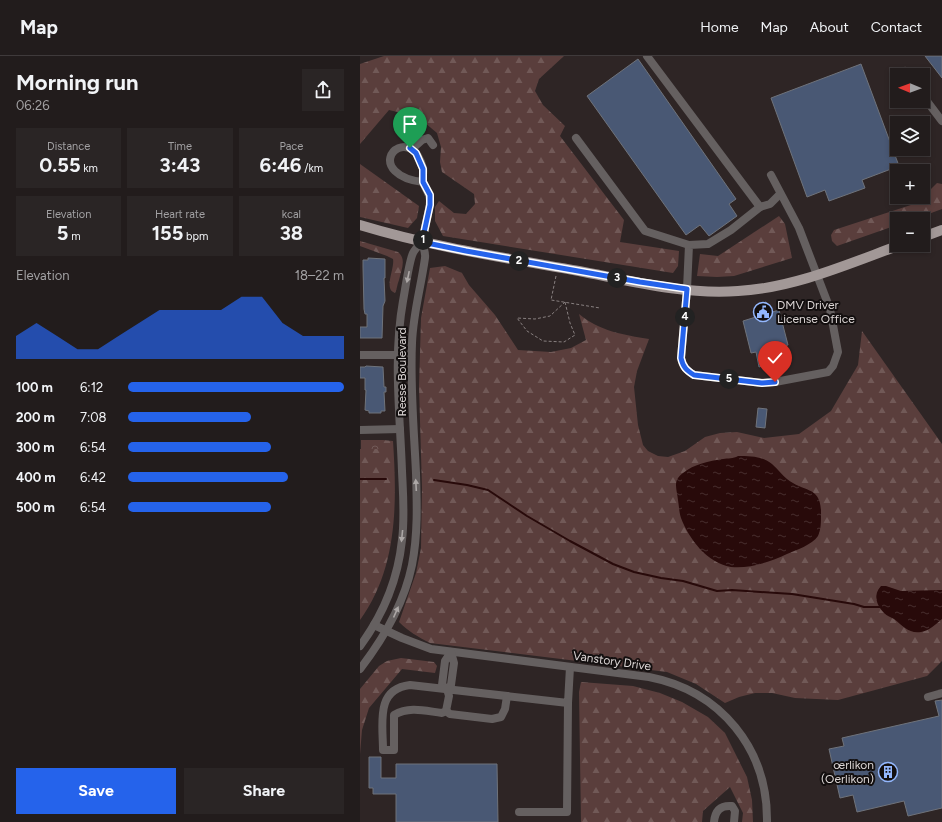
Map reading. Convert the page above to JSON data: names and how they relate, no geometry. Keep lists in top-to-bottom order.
{
  "streets": {
    "street": ["Reese Boulevard", "Vanstory Drive"]
  },
  "crossings": [
    ["Reese Boulevard", "Vanstory Drive"]
  ],
  "places": {
    "public building": ["DMV Driver License Office"],
    "building": ["œrlikon (Oerlikon)"]
  },
  "north": "left",
  "page": {
    "header": "Map",
    "nav": [
      "Home",
      "Map",
      "About",
      "Contact"
    ],
    "heading": ["Morning run", "06:26"],
    "map_buttons": ["+", "−"],
    "stats": [
      ["Distance", "0.55 km"],
      ["Time", "3:43"],
      ["Pace", "6:46 /km"],
      ["Elevation", "5 m"],
      ["Heart rate", "155 bpm"],
      ["kcal", "38"]
    ],
    "pins": [
      "1",
      "2",
      "3",
      "4",
      "5"
    ],
    "chart": ["Elevation", "18–22 m"],
    "list": [
      {
        "name": "100 m",
        "note": "6:12"
      },
      {
        "name": "200 m",
        "note": "7:08"
      },
      {
        "name": "300 m",
        "note": "6:54"
      },
      {
        "name": "400 m",
        "note": "6:42"
      },
      {
        "name": "500 m",
        "note": "6:54"
      }
    ],
    "buttons": ["Save", "Share"]
  }
}
